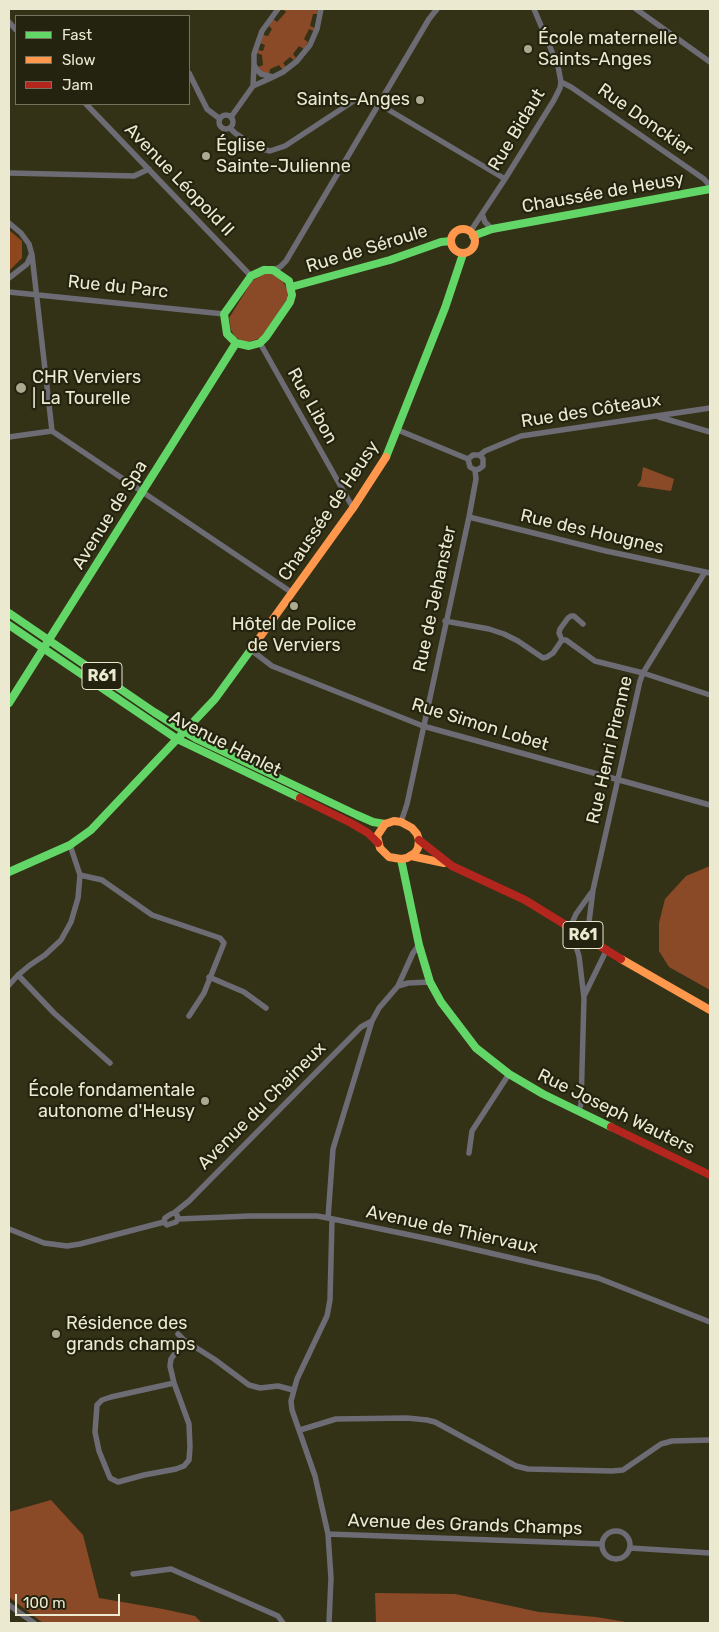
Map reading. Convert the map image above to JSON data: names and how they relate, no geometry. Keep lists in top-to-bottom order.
{
  "streets": {
    "main road": [
      "Chaussée de Heusy",
      "Rue de Séroule",
      "Avenue de Spa",
      "R61",
      "Avenue Hanlet",
      "Rue Joseph Wauters"
    ],
    "street": [
      "Rue Donckier",
      "Rue Bidaut",
      "Avenue Léopold II",
      "Rue du Parc",
      "Rue Libon",
      "Rue des Côteaux",
      "Rue des Hougnes",
      "Rue de Jehanster",
      "Rue Simon Lobet",
      "Rue Henri Pirenne",
      "Avenue du Chaineux",
      "Avenue de Thiervaux",
      "Avenue des Grands Champs"
    ]
  },
  "crossings": [
    ["Rue Donckier", "Rue Bidaut"],
    ["Rue Donckier", "Chaussée de Heusy"],
    ["Rue Bidaut", "Chaussée de Heusy"],
    ["Rue Bidaut", "Rue de Séroule"],
    ["Avenue Léopold II", "Rue de Séroule"],
    ["Avenue Léopold II", "Rue du Parc"],
    ["Avenue Léopold II", "Rue Libon"],
    ["Avenue Léopold II", "Avenue de Spa"],
    ["Chaussée de Heusy", "Rue de Séroule"],
    ["Chaussée de Heusy", "Rue Libon"],
    ["Chaussée de Heusy", "R61"],
    ["Chaussée de Heusy", "Rue Simon Lobet"],
    ["Chaussée de Heusy", "Avenue Hanlet"],
    ["Rue de Séroule", "Rue du Parc"],
    ["Rue de Séroule", "Rue Libon"],
    ["Rue de Séroule", "Avenue de Spa"],
    ["Rue du Parc", "Rue Libon"],
    ["Rue du Parc", "Avenue de Spa"],
    ["Rue Libon", "Avenue de Spa"],
    ["Rue des Côteaux", "Rue de Jehanster"],
    ["Avenue de Spa", "Avenue Hanlet"],
    ["Rue des Hougnes", "Rue de Jehanster"],
    ["Rue des Hougnes", "Rue Henri Pirenne"],
    ["Rue de Jehanster", "R61"],
    ["Rue de Jehanster", "Rue Simon Lobet"],
    ["Rue de Jehanster", "Avenue Hanlet"],
    ["Rue de Jehanster", "Rue Joseph Wauters"],
    ["R61", "Avenue Hanlet"],
    ["R61", "Rue Henri Pirenne"],
    ["R61", "Rue Joseph Wauters"],
    ["Rue Simon Lobet", "Rue Henri Pirenne"],
    ["Avenue Hanlet", "Rue Joseph Wauters"],
    ["Avenue du Chaineux", "Avenue de Thiervaux"]
  ],
  "places": [
    "École maternelle Saints-Anges",
    "Saints-Anges",
    "Église Sainte-Julienne",
    "CHR Verviers | La Tourelle",
    "Hôtel de Police de Verviers",
    "École fondamentale autonome d'Heusy",
    "Résidence des grands champs"
  ],
  "legend": ["Fast", "Slow", "Jam"],
  "scale_bar": "100 m"
}
